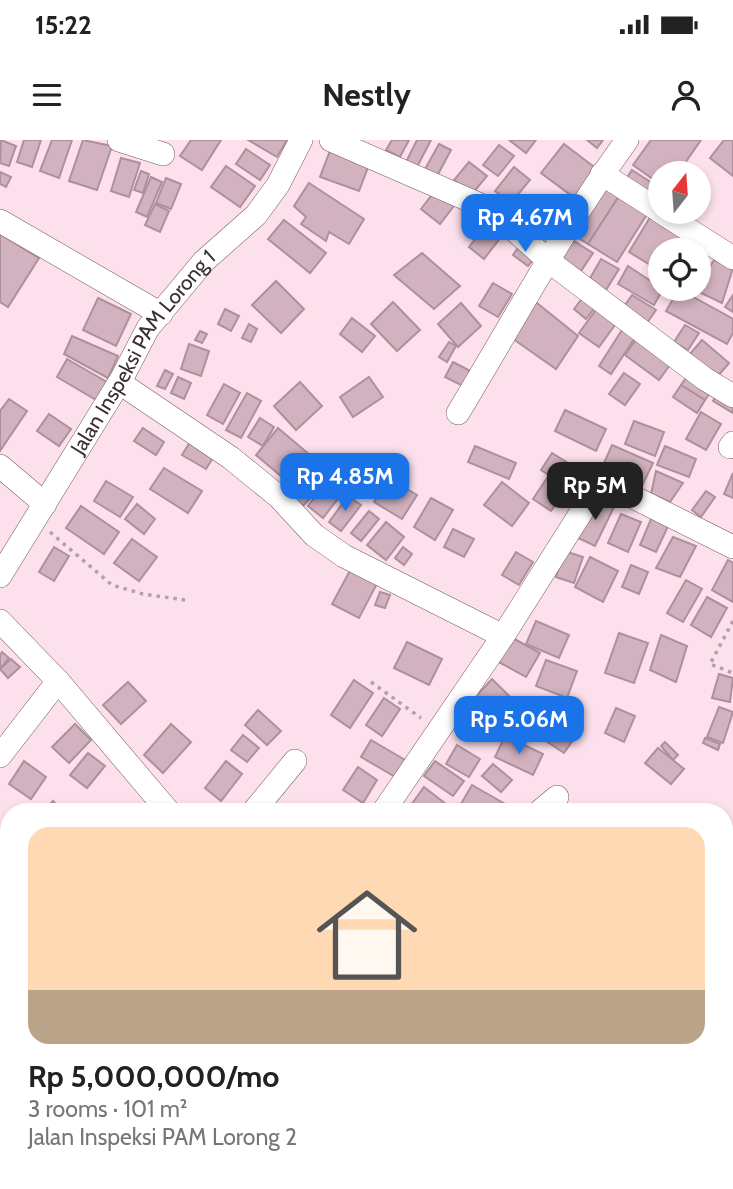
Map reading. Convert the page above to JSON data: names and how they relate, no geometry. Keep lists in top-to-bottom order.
{
  "streets": {
    "street": ["Jalan Inspeksi PAM Lorong 1"]
  },
  "north": "top",
  "page": {
    "status": "15:22",
    "header": "Nestly",
    "price": [
      "Rp 4.67M",
      "Rp 4.85M",
      "Rp 5M",
      "Rp 5.06M"
    ],
    "list": [
      {
        "name": "Rp 5,000,000/mo",
        "note": "3 rooms · 101 m² · Jalan Inspeksi PAM Lorong 2"
      }
    ]
  }
}
